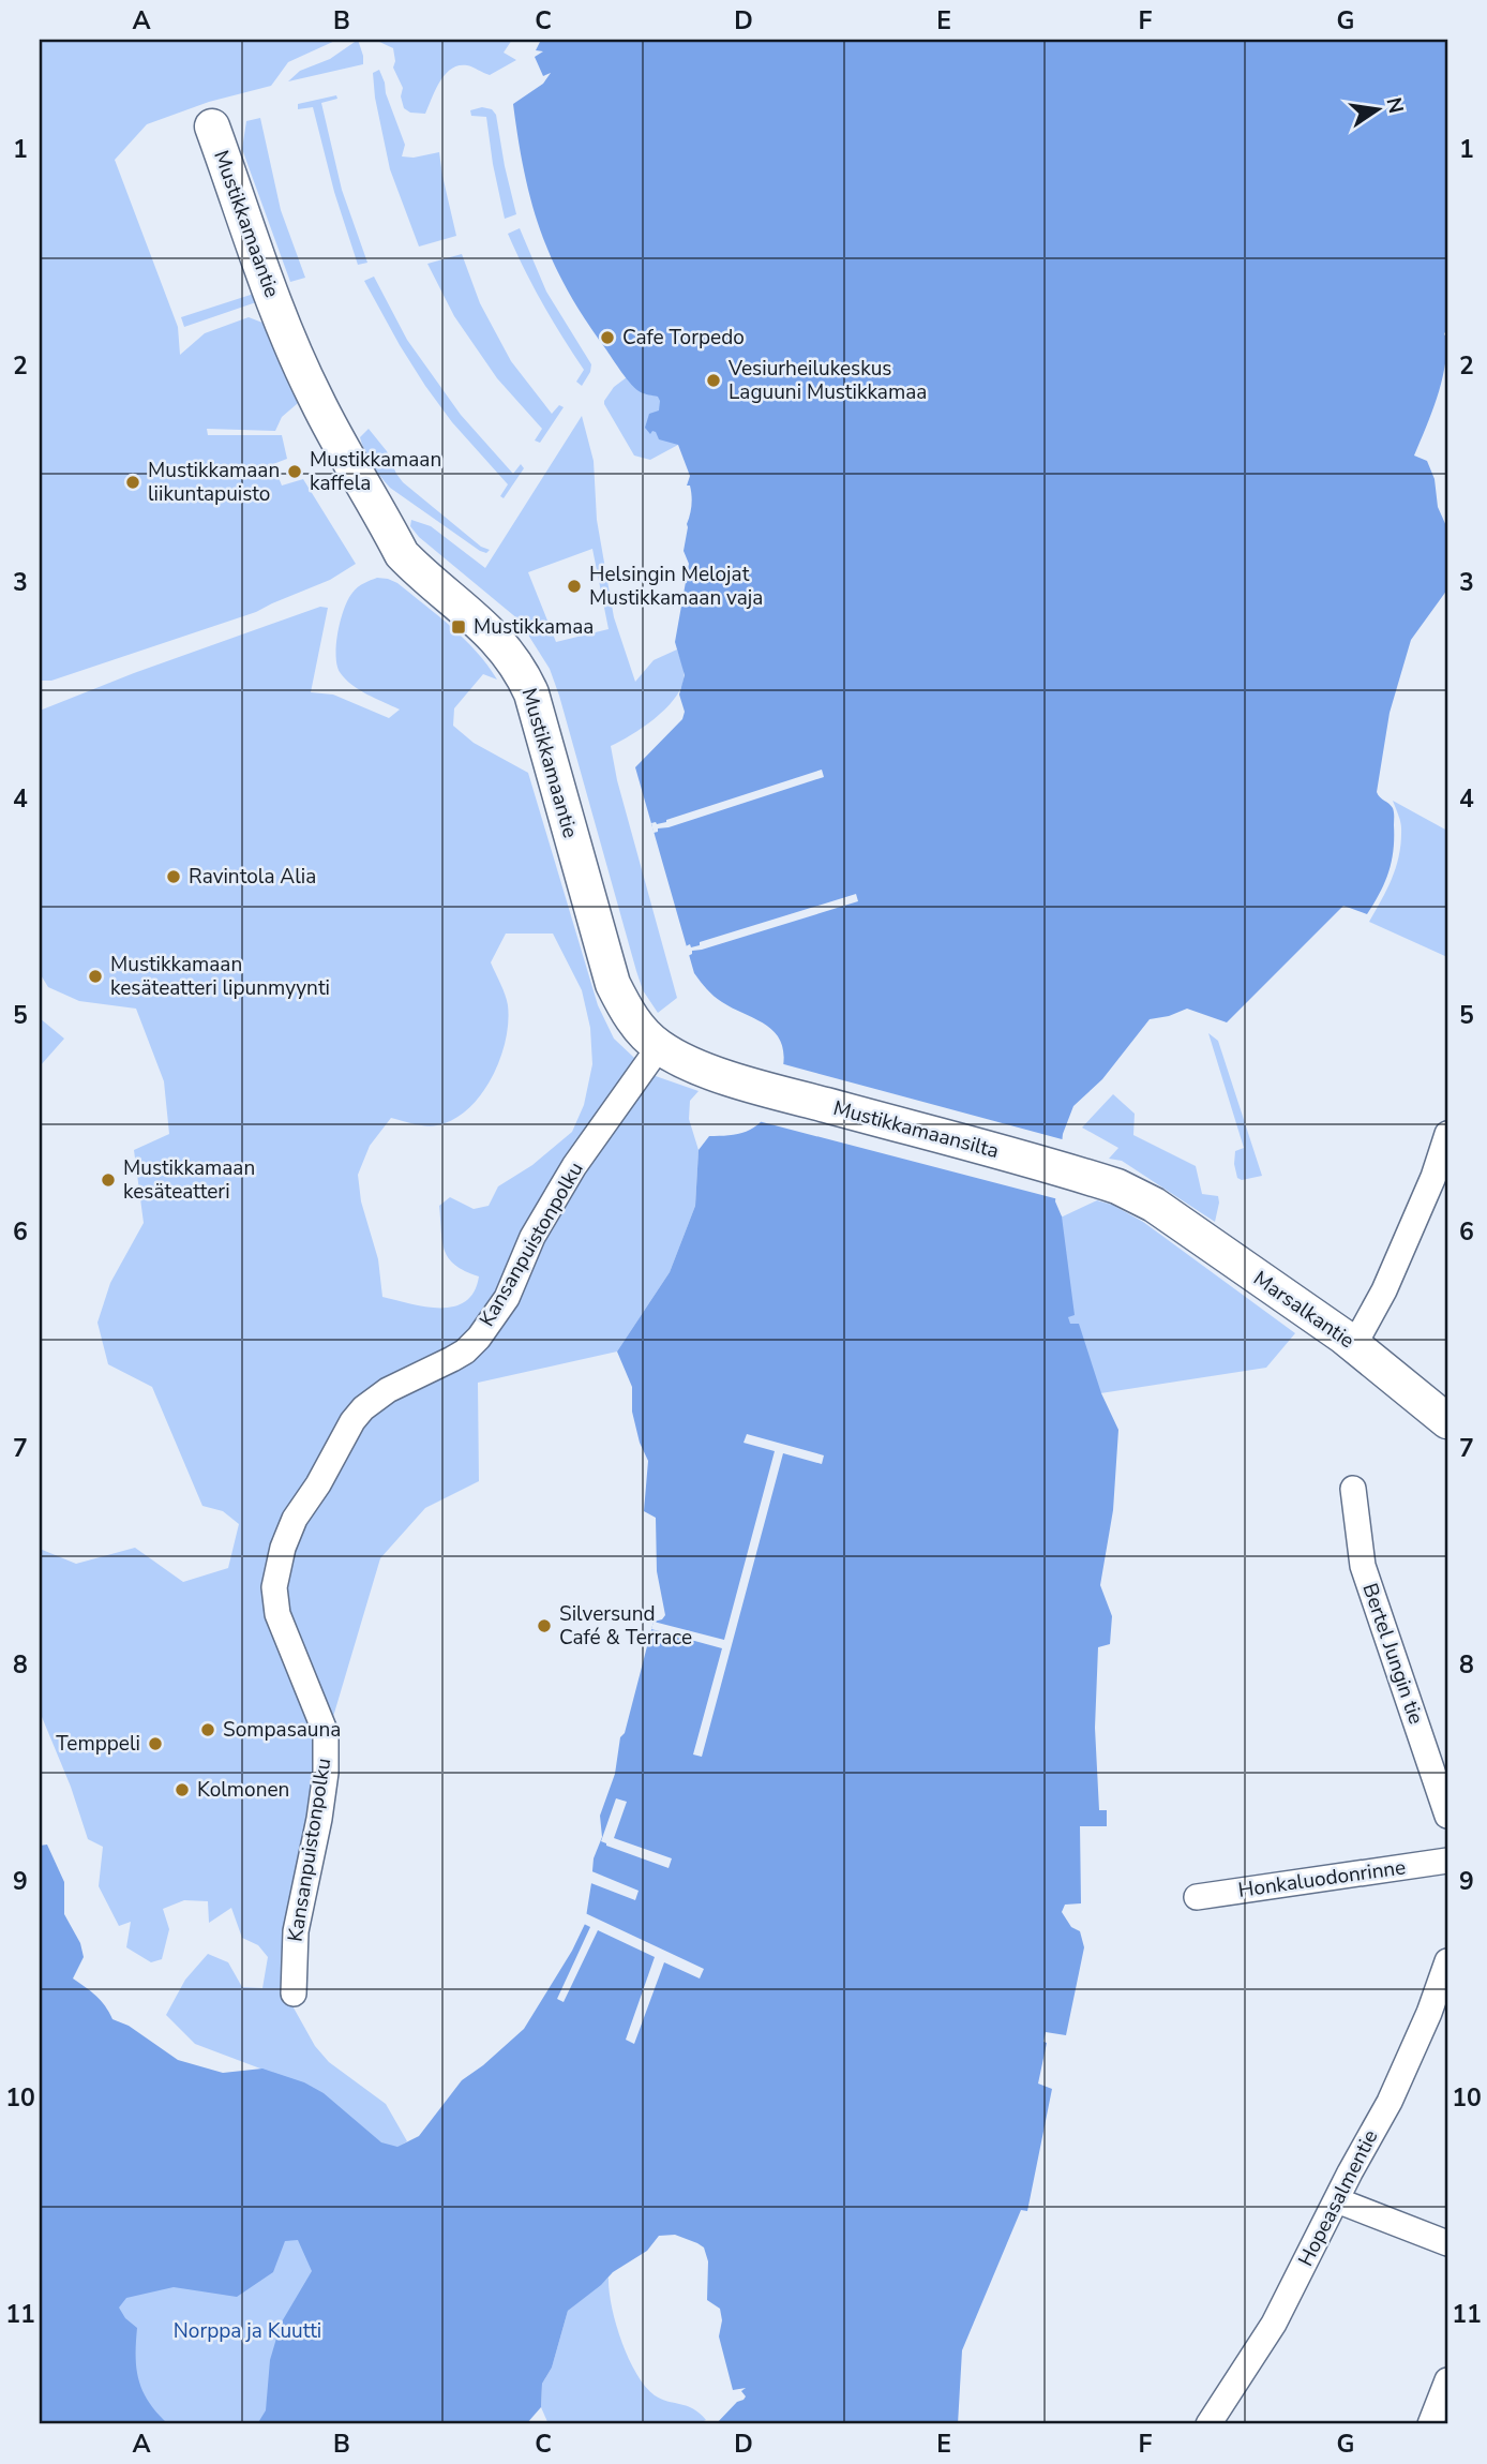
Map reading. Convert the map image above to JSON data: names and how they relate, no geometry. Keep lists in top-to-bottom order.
{
  "streets": {
    "street": [
      "Mustikkamaantie",
      "Mustikkamaansilta",
      "Kansanpuistonpolku",
      "Marsalkantie",
      "Bertel Jungin tie",
      "Honkaluodonrinne",
      "Hopeasalmentie"
    ]
  },
  "crossings": [
    ["Mustikkamaantie", "Mustikkamaansilta"],
    ["Mustikkamaantie", "Kansanpuistonpolku"],
    ["Mustikkamaansilta", "Marsalkantie"]
  ],
  "parks": ["Norppa ja Kuutti"],
  "places": {
    "other": [
      "Cafe Torpedo",
      "Vesiurheilukeskus Laguuni Mustikkamaa",
      "Mustikkamaan kaffela",
      "Mustikkamaan liikuntapuisto",
      "Helsingin Melojat Mustikkamaan vaja",
      "Ravintola Alia",
      "Mustikkamaan kesäteatteri lipunmyynti",
      "Mustikkamaan kesäteatteri",
      "Silversund Café & Terrace",
      "Sompasauna",
      "Temppeli",
      "Kolmonen"
    ],
    "transit": ["Mustikkamaa"]
  },
  "north": "right",
  "grid": {
    "columns": [
      "A",
      "B",
      "C",
      "D",
      "E",
      "F",
      "G"
    ],
    "rows": [
      "1",
      "2",
      "3",
      "4",
      "5",
      "6",
      "7",
      "8",
      "9",
      "10",
      "11"
    ]
  }
}
